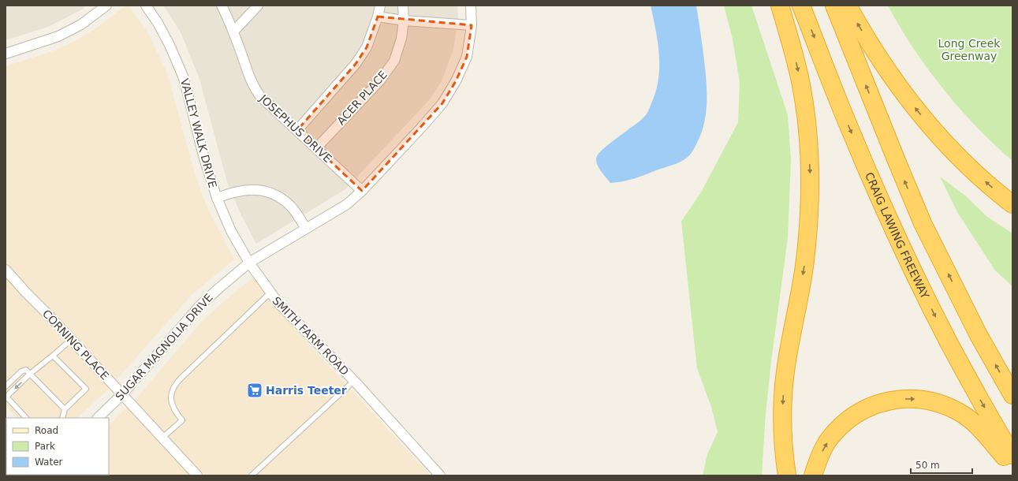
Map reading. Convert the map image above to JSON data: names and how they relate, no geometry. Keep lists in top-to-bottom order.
{
  "streets": {
    "highway": ["CRAIG LAWING FREEWAY"],
    "street": [
      "ACER PLACE",
      "JOSEPHUS DRIVE",
      "VALLEY WALK DRIVE",
      "SMITH FARM ROAD",
      "CORNING PLACE",
      "SUGAR MAGNOLIA DRIVE"
    ]
  },
  "crossings": [
    ["ACER PLACE", "JOSEPHUS DRIVE"],
    ["JOSEPHUS DRIVE", "SUGAR MAGNOLIA DRIVE"],
    ["VALLEY WALK DRIVE", "SMITH FARM ROAD"],
    ["VALLEY WALK DRIVE", "SUGAR MAGNOLIA DRIVE"],
    ["SMITH FARM ROAD", "SUGAR MAGNOLIA DRIVE"],
    ["CORNING PLACE", "SUGAR MAGNOLIA DRIVE"]
  ],
  "parks": ["Long Creek Greenway"],
  "places": {
    "supermarket": ["Harris Teeter"]
  },
  "legend": ["Road", "Park", "Water"],
  "scale_bar": "50 m"
}
